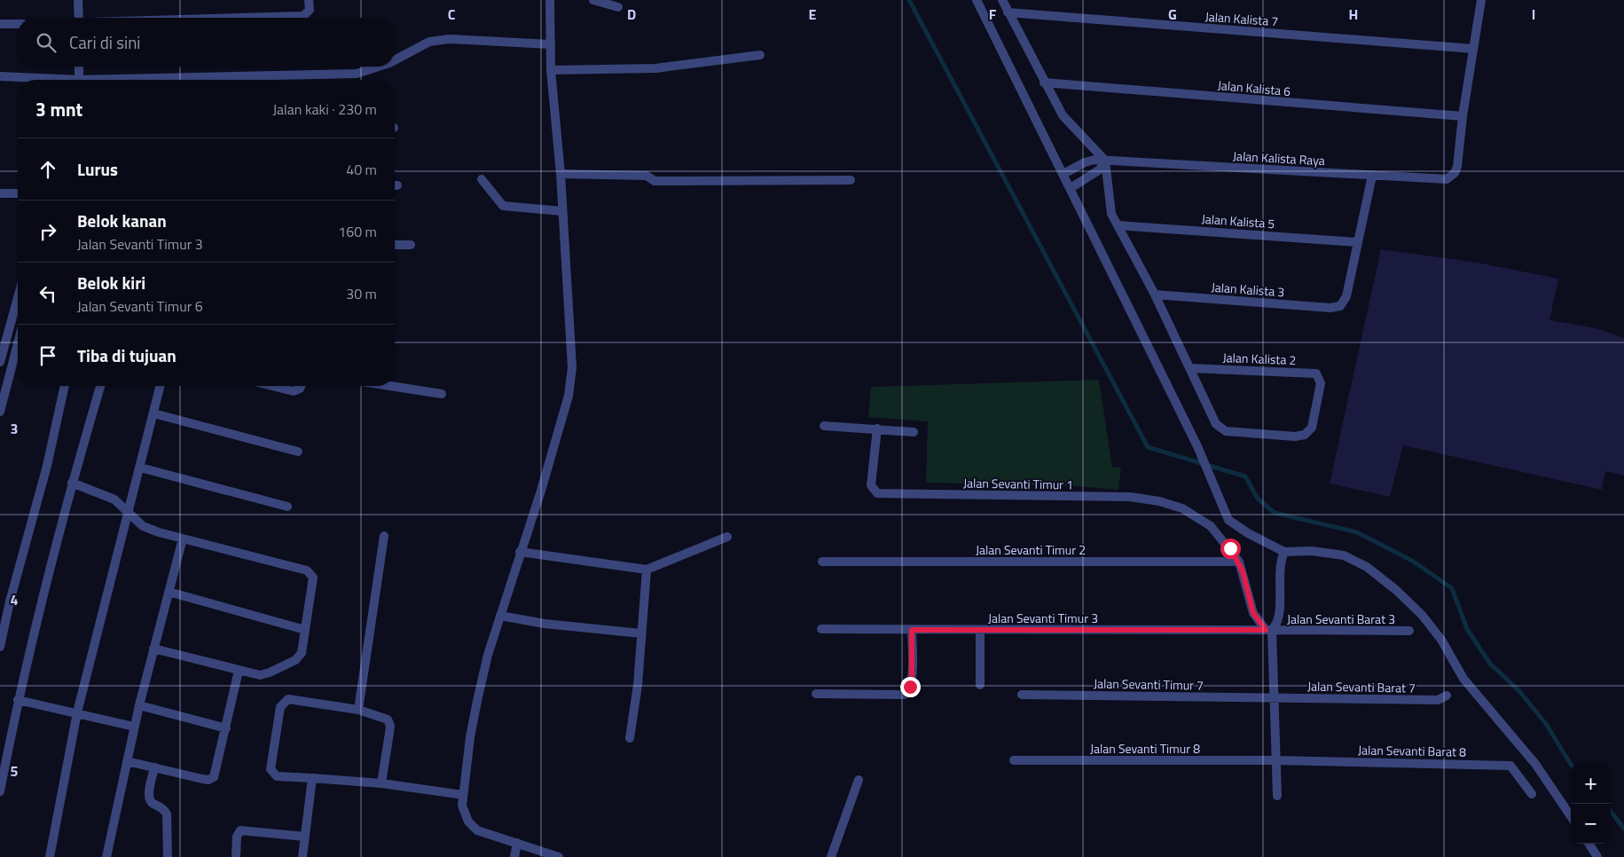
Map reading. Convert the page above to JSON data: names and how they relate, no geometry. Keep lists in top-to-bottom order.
{
  "streets": {
    "street": [
      "Jalan Kalista 7",
      "Jalan Kalista 6",
      "Jalan Kalista Raya",
      "Jalan Kalista 5",
      "Jalan Kalista 3",
      "Jalan Kalista 2",
      "Jalan Sevanti Timur 1",
      "Jalan Sevanti Timur 2",
      "Jalan Sevanti Timur 3",
      "Jalan Sevanti Barat 3",
      "Jalan Sevanti Timur 7",
      "Jalan Sevanti Barat 7",
      "Jalan Sevanti Timur 8",
      "Jalan Sevanti Barat 8"
    ]
  },
  "crossings": [
    ["Jalan Kalista 6", "Jalan Kalista Raya"],
    ["Jalan Kalista 5", "Jalan Kalista 3"],
    ["Jalan Sevanti Timur 1", "Jalan Sevanti Timur 2"],
    ["Jalan Sevanti Timur 3", "Jalan Sevanti Barat 3"],
    ["Jalan Sevanti Timur 7", "Jalan Sevanti Barat 7"],
    ["Jalan Sevanti Timur 8", "Jalan Sevanti Barat 8"]
  ],
  "page": {
    "search": "Cari di sini",
    "heading": ["3 mnt", "Jalan kaki · 230 m"],
    "list": [
      ["Lurus", "40 m"],
      ["Belok kanan", "Jalan Sevanti Timur 3", "160 m"],
      ["Belok kiri", "Jalan Sevanti Timur 6", "30 m"],
      "Tiba di tujuan"
    ],
    "map_buttons": ["+", "−"]
  },
  "grid": {
    "columns": [
      "C",
      "D",
      "E",
      "F",
      "G",
      "H",
      "I"
    ],
    "rows": ["3", "4", "5"]
  }
}
